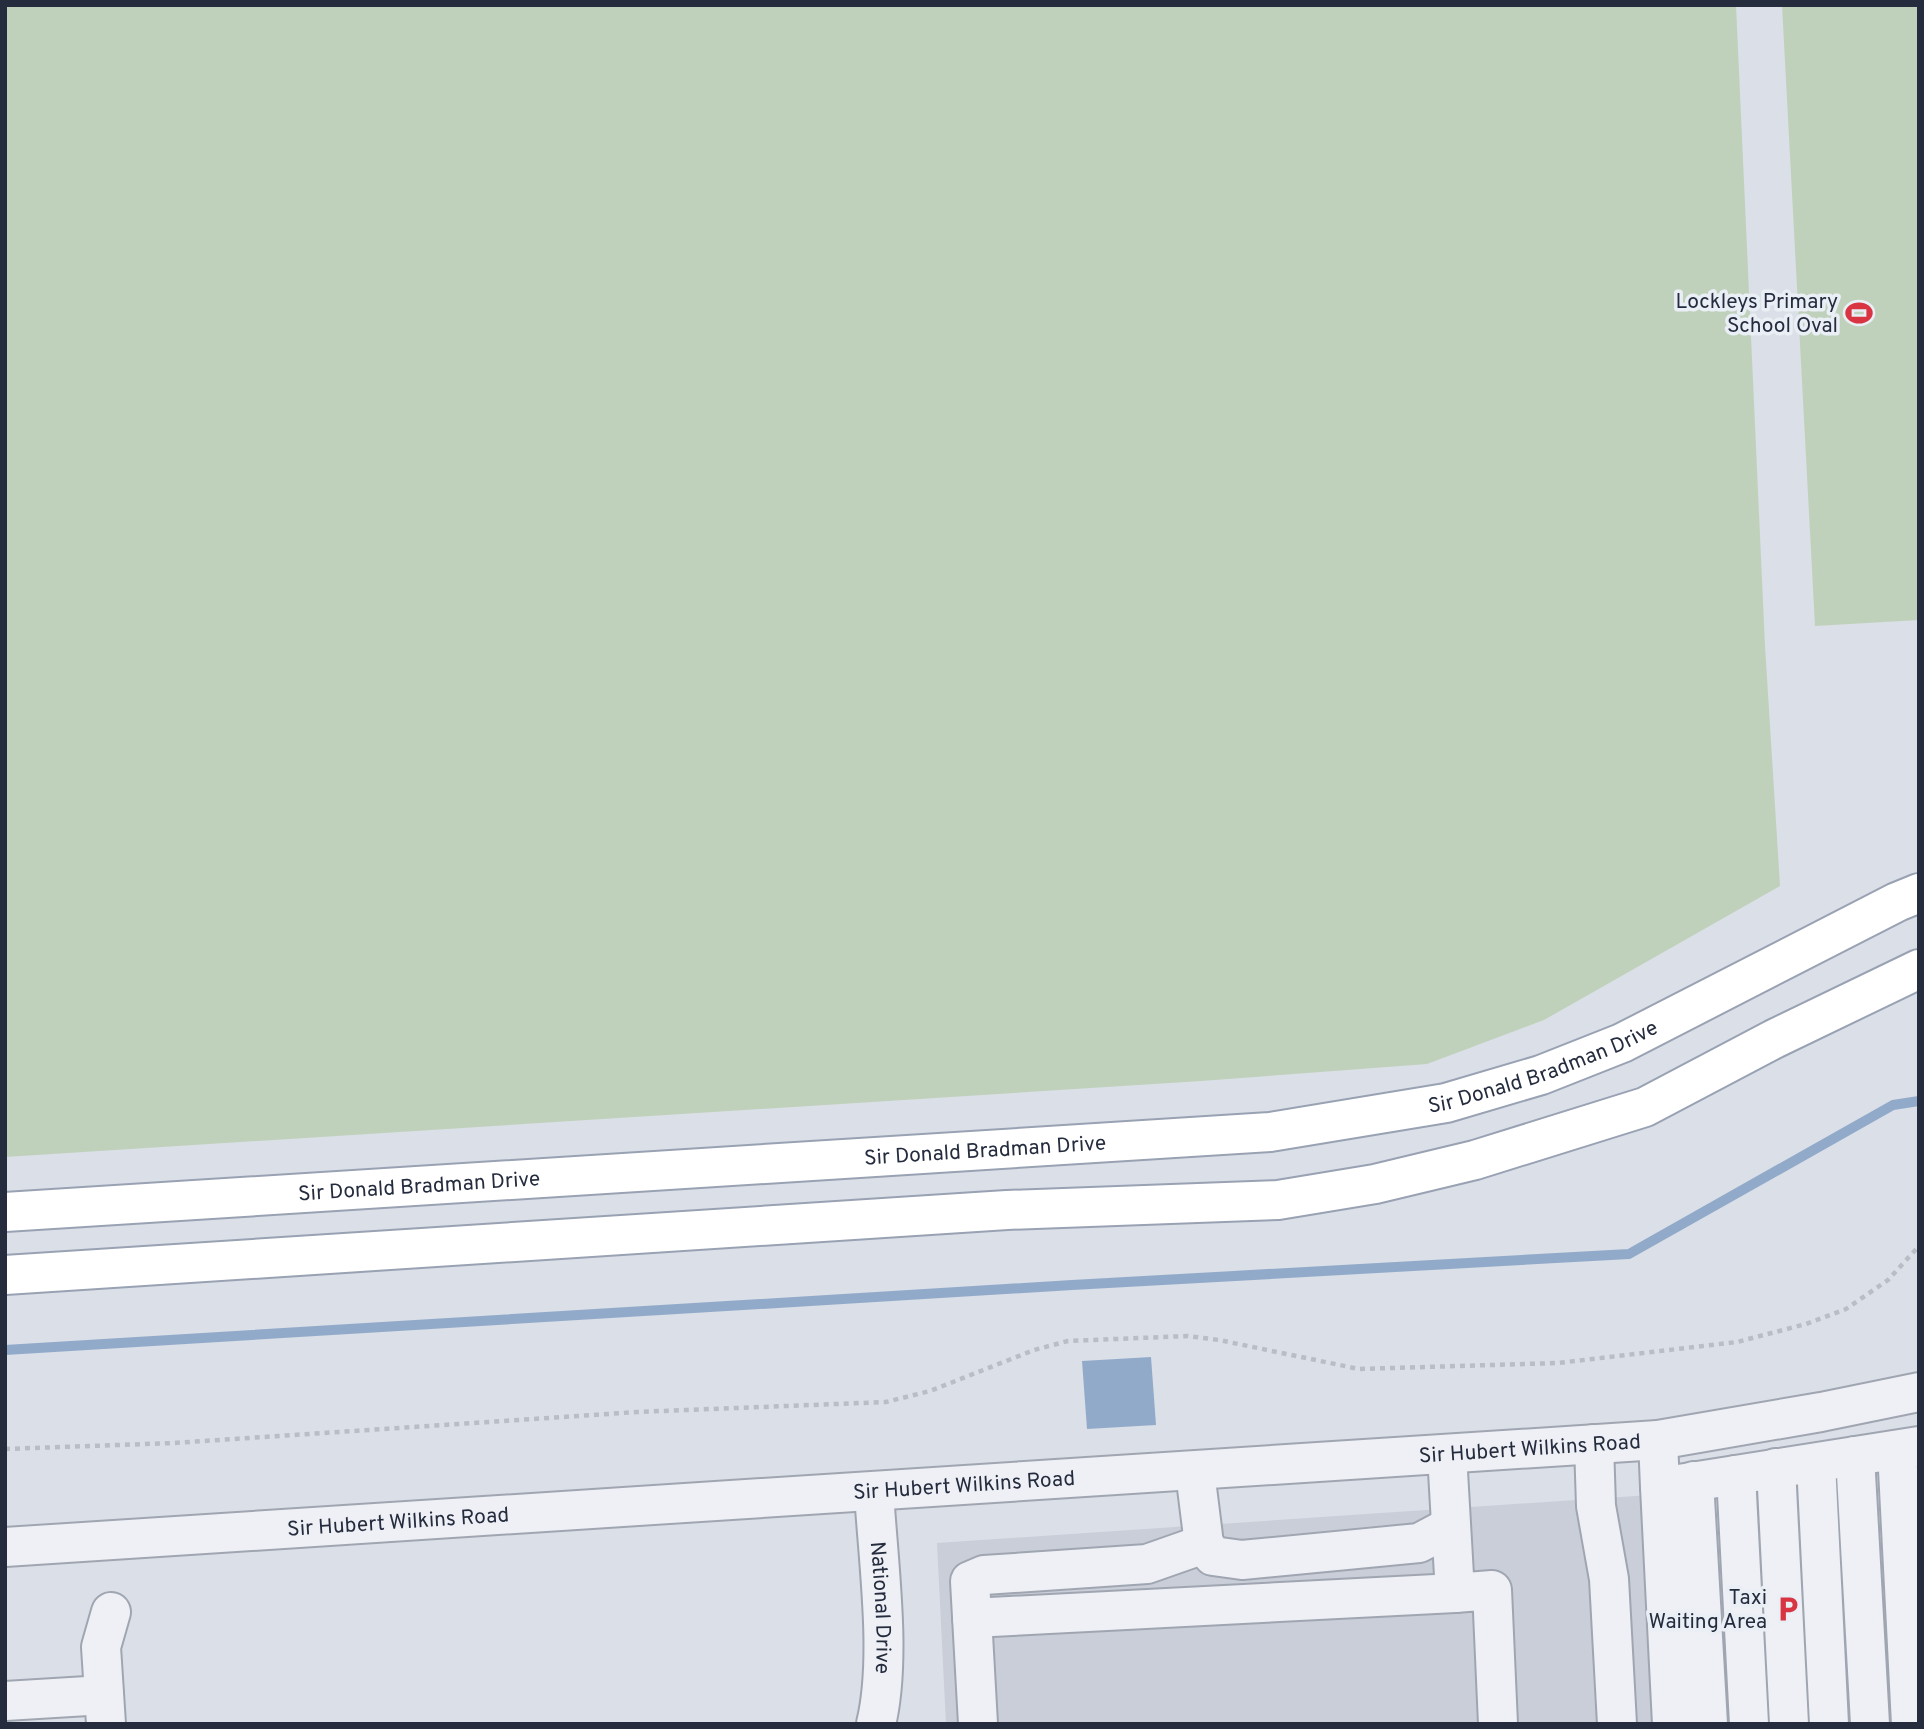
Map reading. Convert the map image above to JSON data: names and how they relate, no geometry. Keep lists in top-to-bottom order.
{
  "streets": {
    "main road": ["Sir Donald Bradman Drive"],
    "street": ["Sir Hubert Wilkins Road", "National Drive"]
  },
  "crossings": [
    ["Sir Hubert Wilkins Road", "National Drive"]
  ],
  "places": {
    "sports": ["Lockleys Primary School Oval"],
    "parking": ["Taxi Waiting Area"]
  }
}
